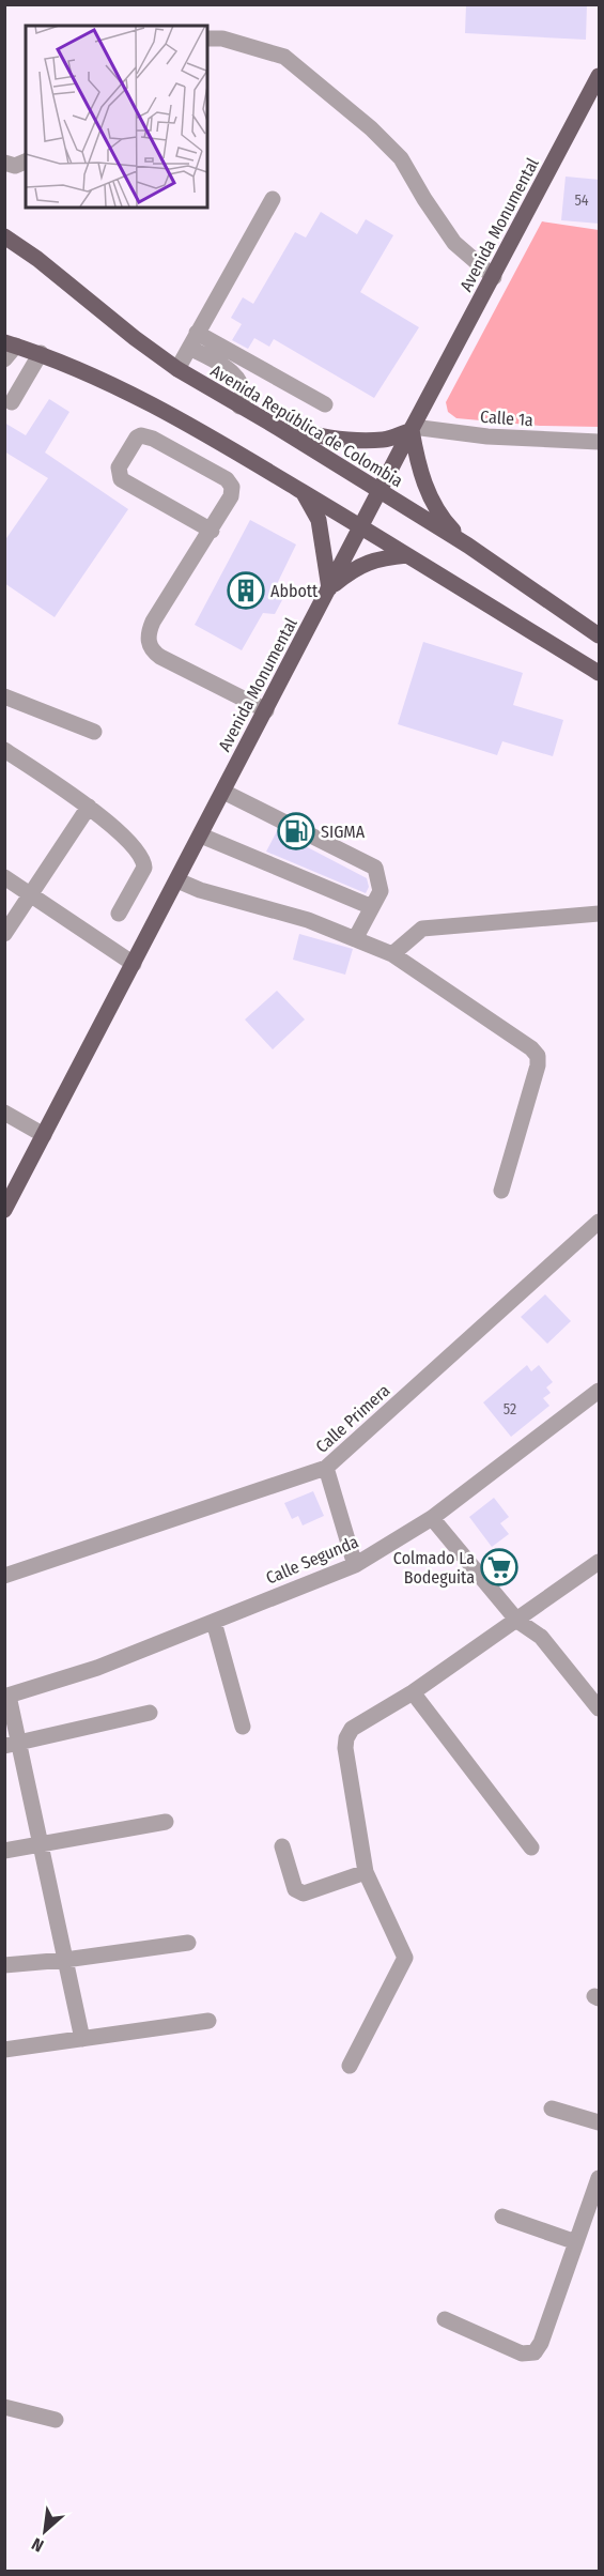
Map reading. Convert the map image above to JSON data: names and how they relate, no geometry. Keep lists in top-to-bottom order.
{
  "streets": {
    "main road": ["Avenida Monumental", "Avenida República de Colombia"],
    "street": ["Calle 1a", "Calle Primera", "Calle Segunda"]
  },
  "crossings": [
    ["Avenida Monumental", "Calle 1a"],
    ["Avenida Monumental", "Avenida República de Colombia"]
  ],
  "places": {
    "building": ["Abbott"],
    "fuel station": ["SIGMA"],
    "supermarket": ["Colmado La Bodeguita"]
  },
  "house_numbers": ["54", "52"],
  "north": "bottom left"
}
